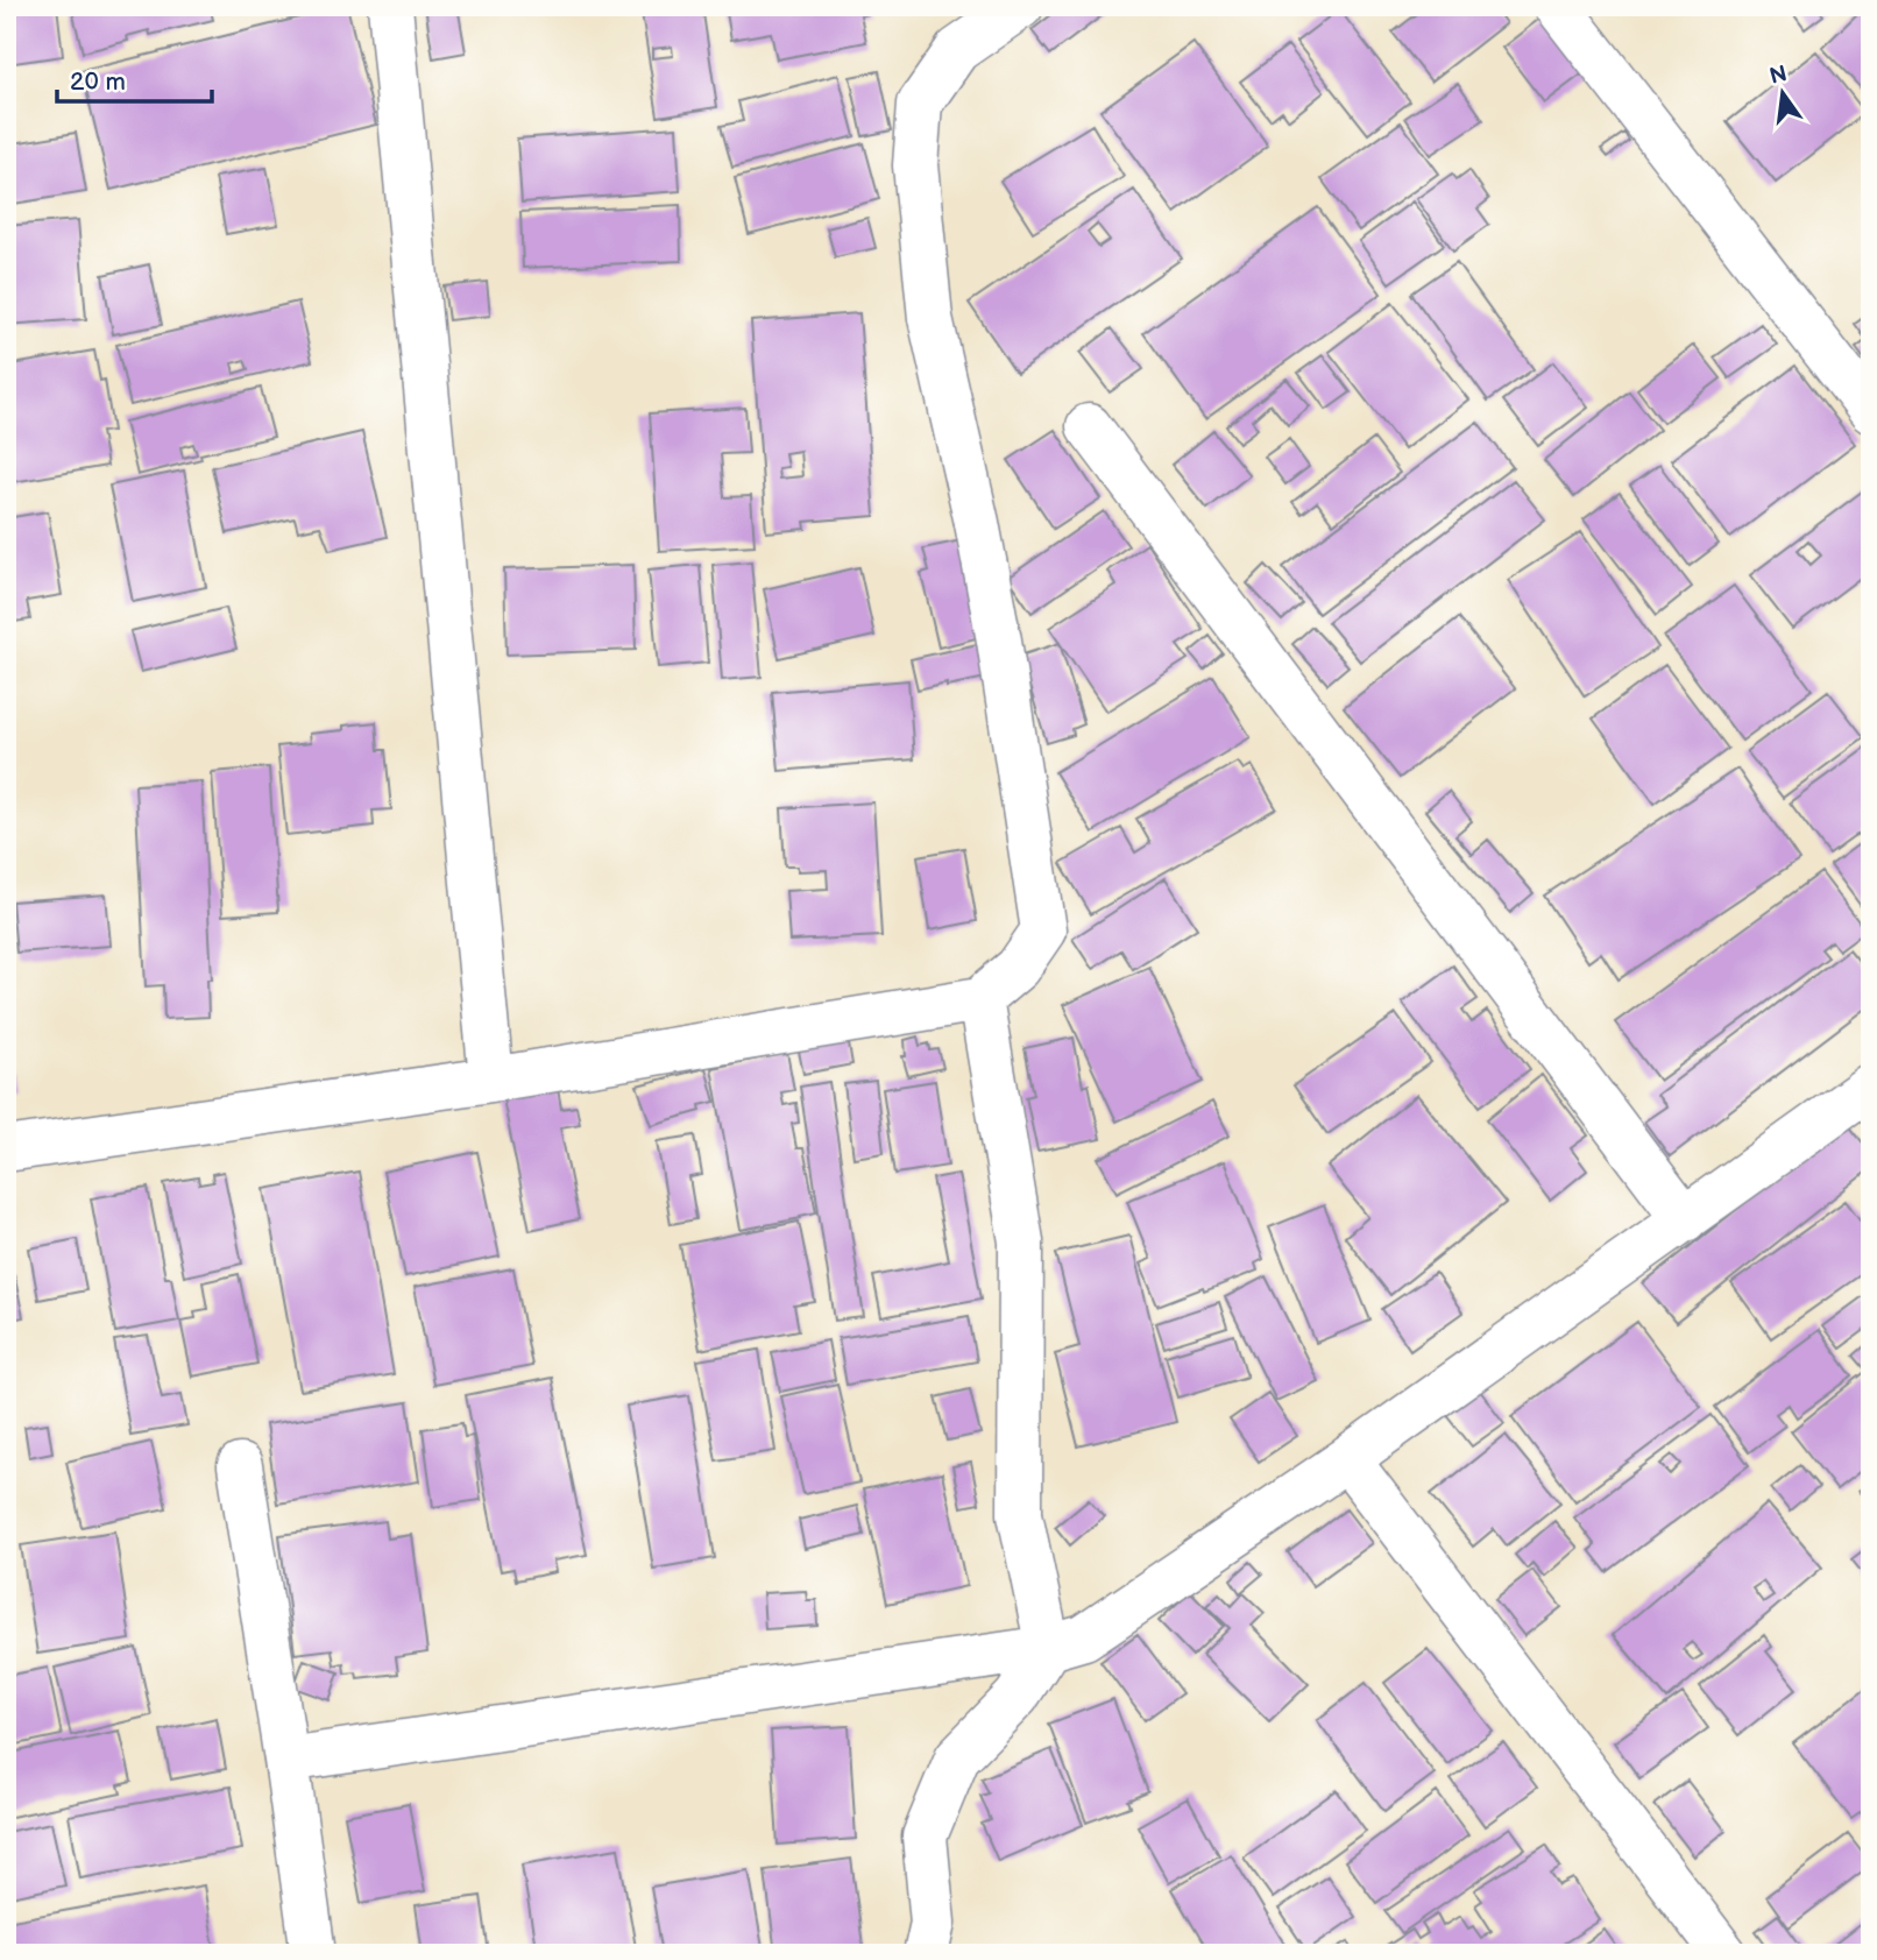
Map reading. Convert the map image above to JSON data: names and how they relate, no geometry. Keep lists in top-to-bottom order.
{
  "scale_bar": "20 m",
  "north": "top"
}
